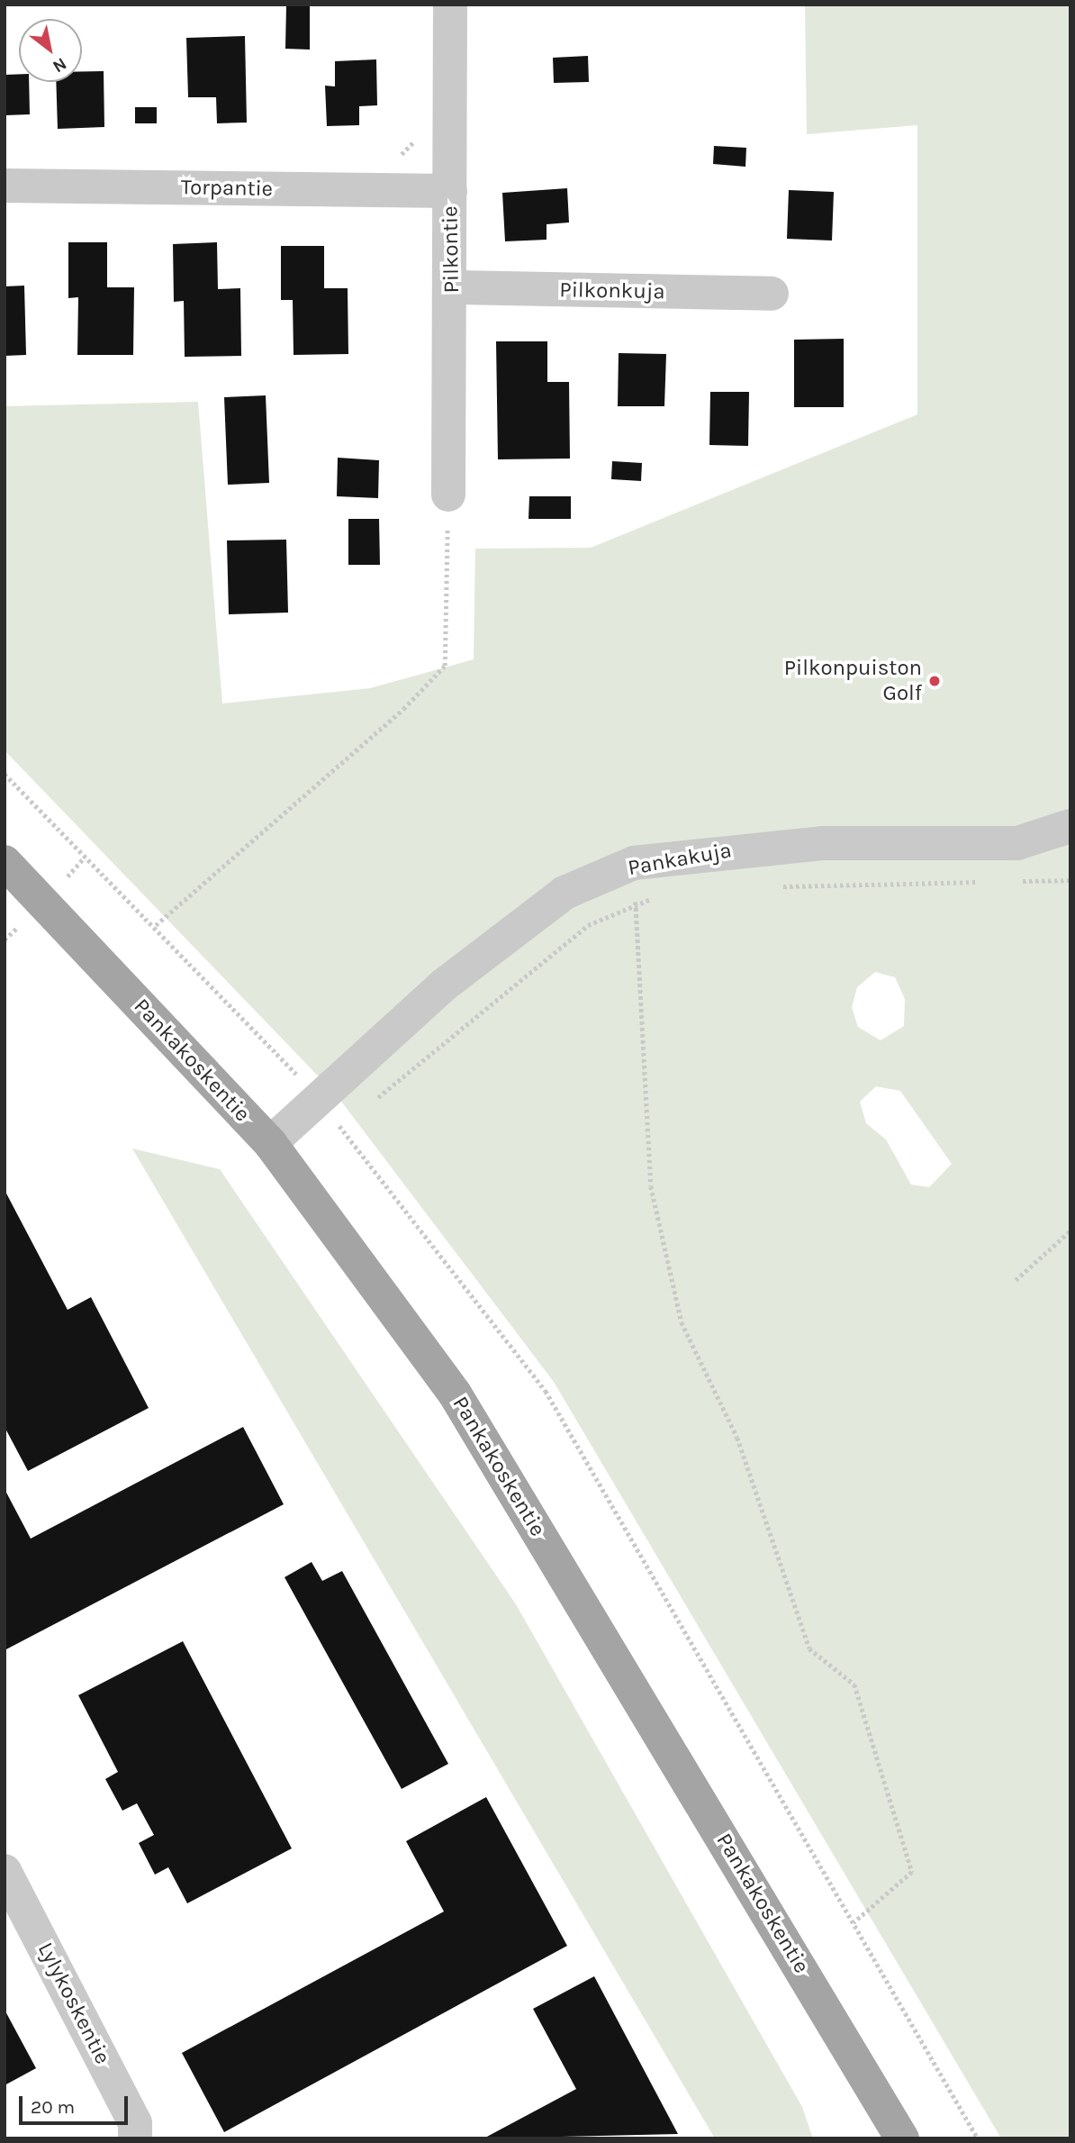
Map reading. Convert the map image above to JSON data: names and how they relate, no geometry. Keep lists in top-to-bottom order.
{
  "streets": {
    "main road": ["Pankakoskentie"],
    "street": [
      "Torpantie",
      "Pilkontie",
      "Pilkonkuja",
      "Pankakuja",
      "Lylykoskentie"
    ]
  },
  "crossings": [
    ["Torpantie", "Pilkontie"],
    ["Pilkontie", "Pilkonkuja"],
    ["Pankakuja", "Pankakoskentie"]
  ],
  "places": ["Pilkonpuiston Golf"],
  "scale_bar": "20 m",
  "north": "bottom right"
}
